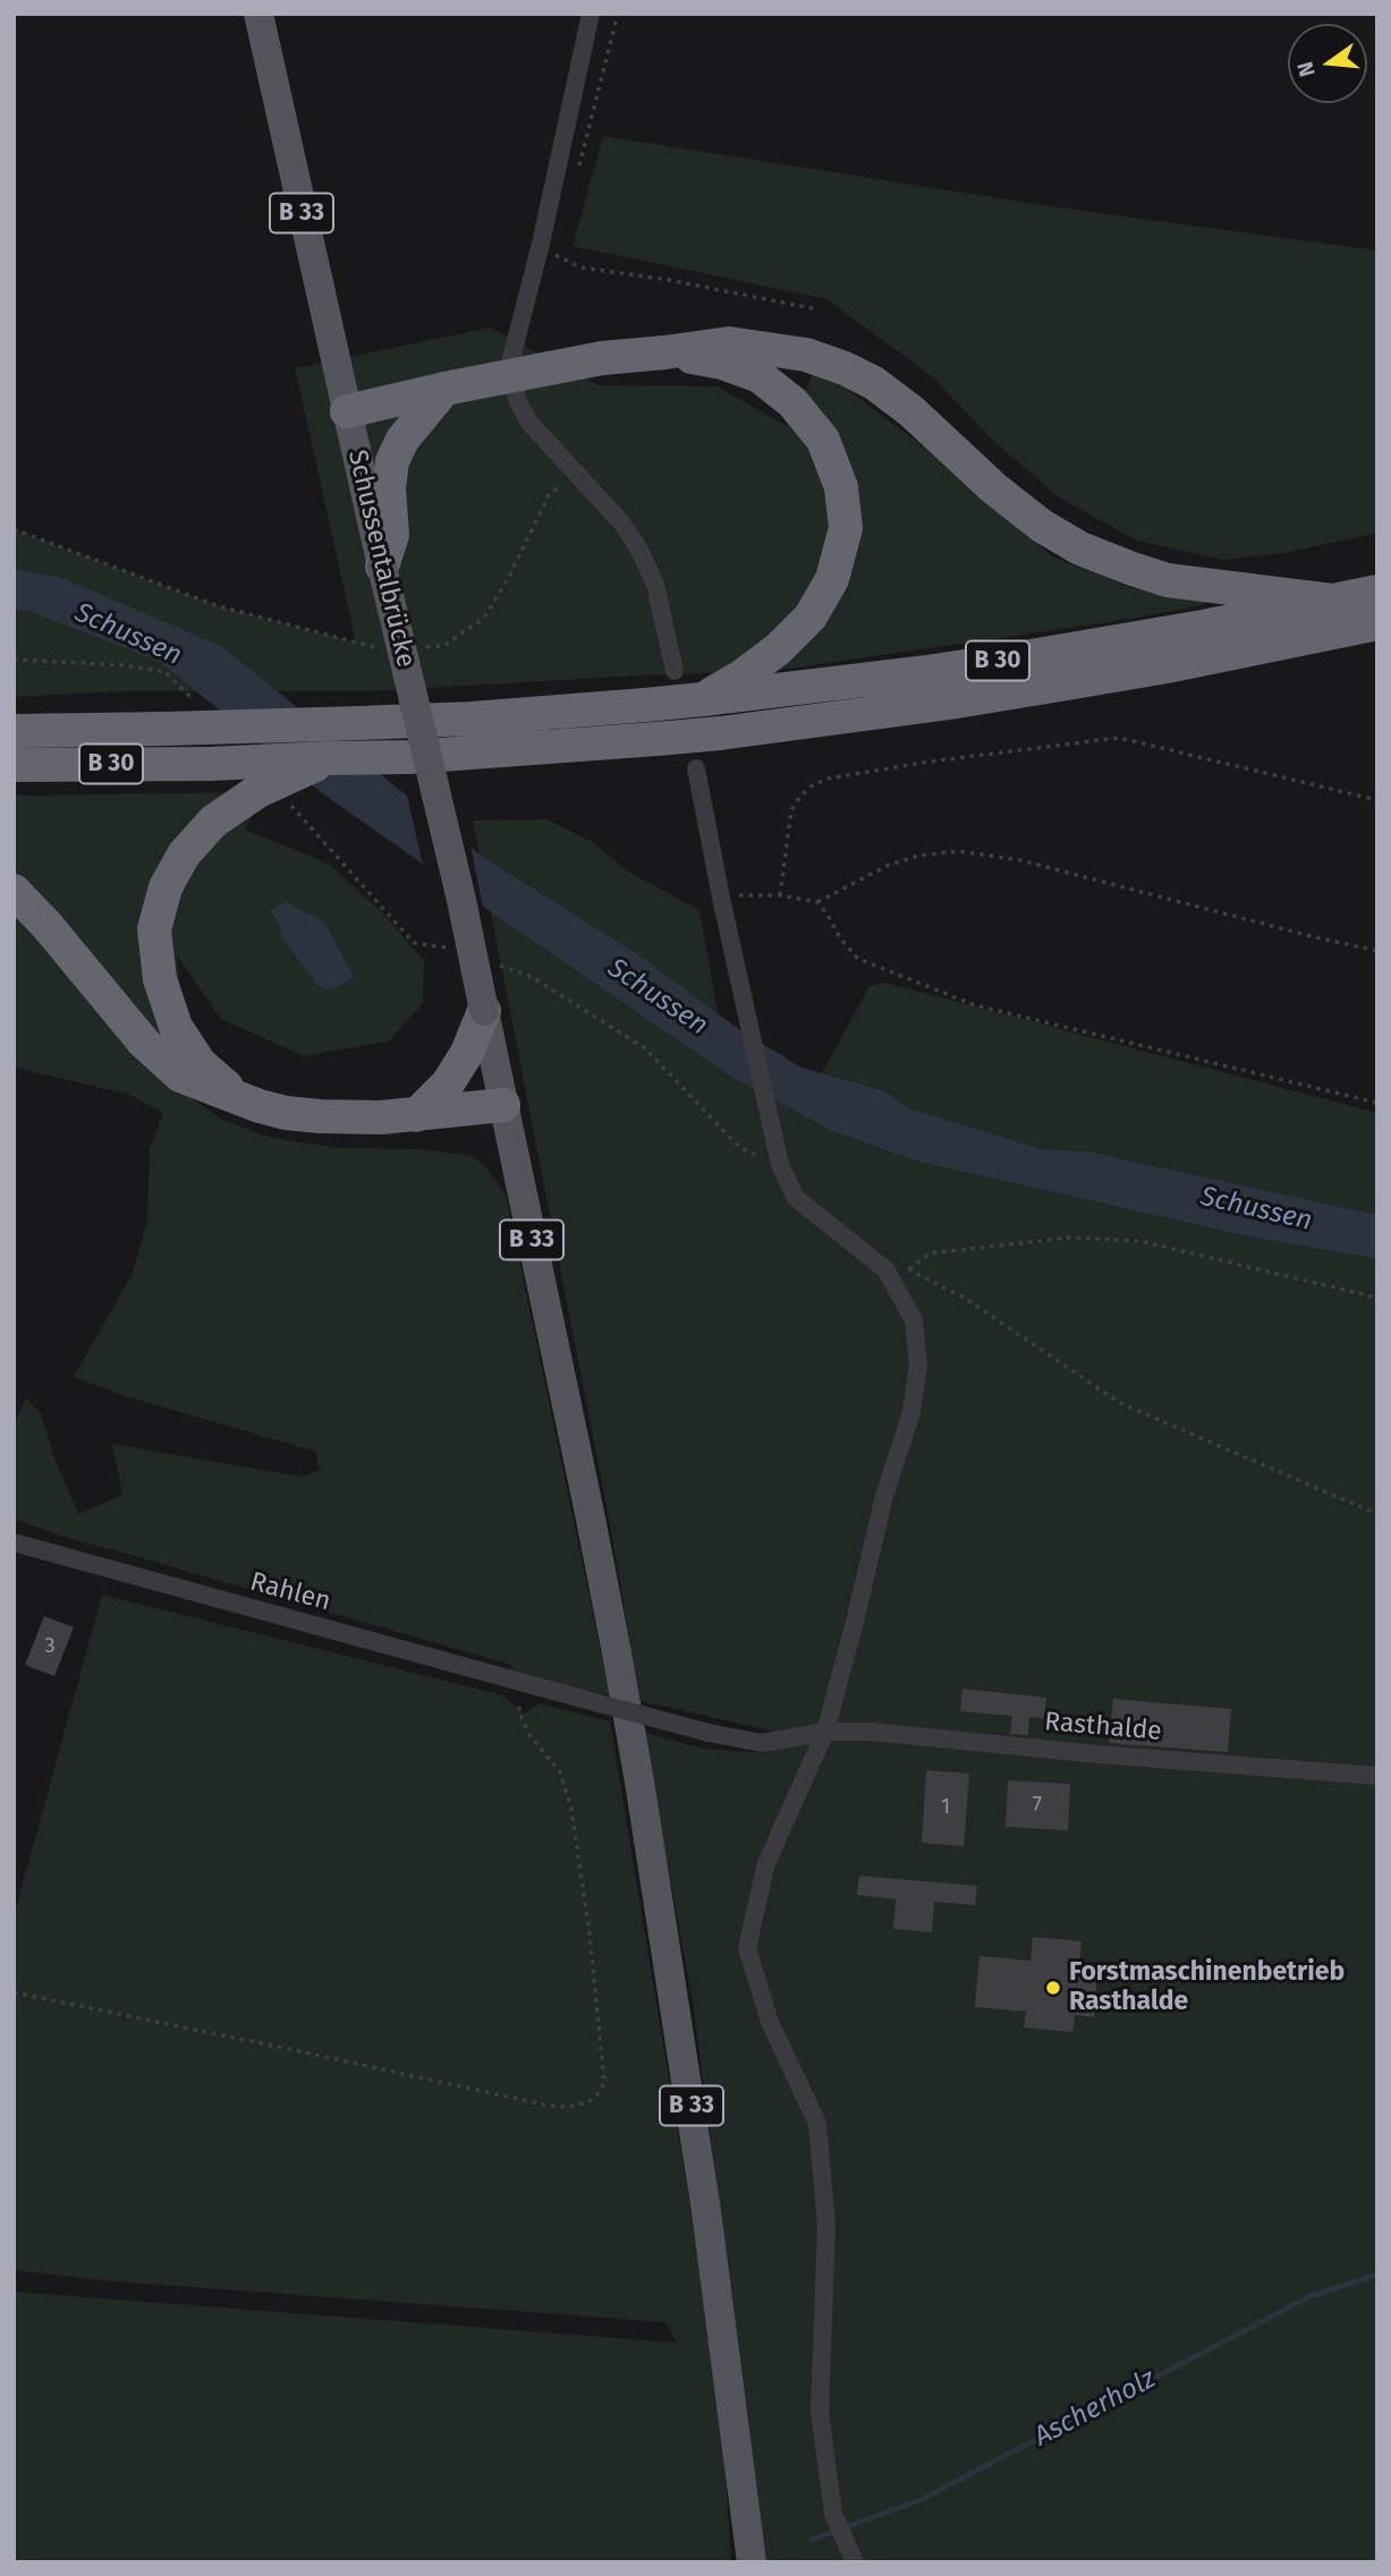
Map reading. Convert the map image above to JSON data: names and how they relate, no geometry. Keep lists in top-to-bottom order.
{
  "streets": {
    "highway": ["B 30"],
    "main road": ["B 33", "Schussentalbrücke"],
    "street": ["Rahlen", "Rasthalde"]
  },
  "crossings": [
    ["B 33", "Schussentalbrücke"],
    ["Rahlen", "Rasthalde"]
  ],
  "water": ["Schussen", "Ascherholz"],
  "places": ["Forstmaschinenbetrieb Rasthalde"],
  "house_numbers": ["3", "7", "1"],
  "north": "left"
}
